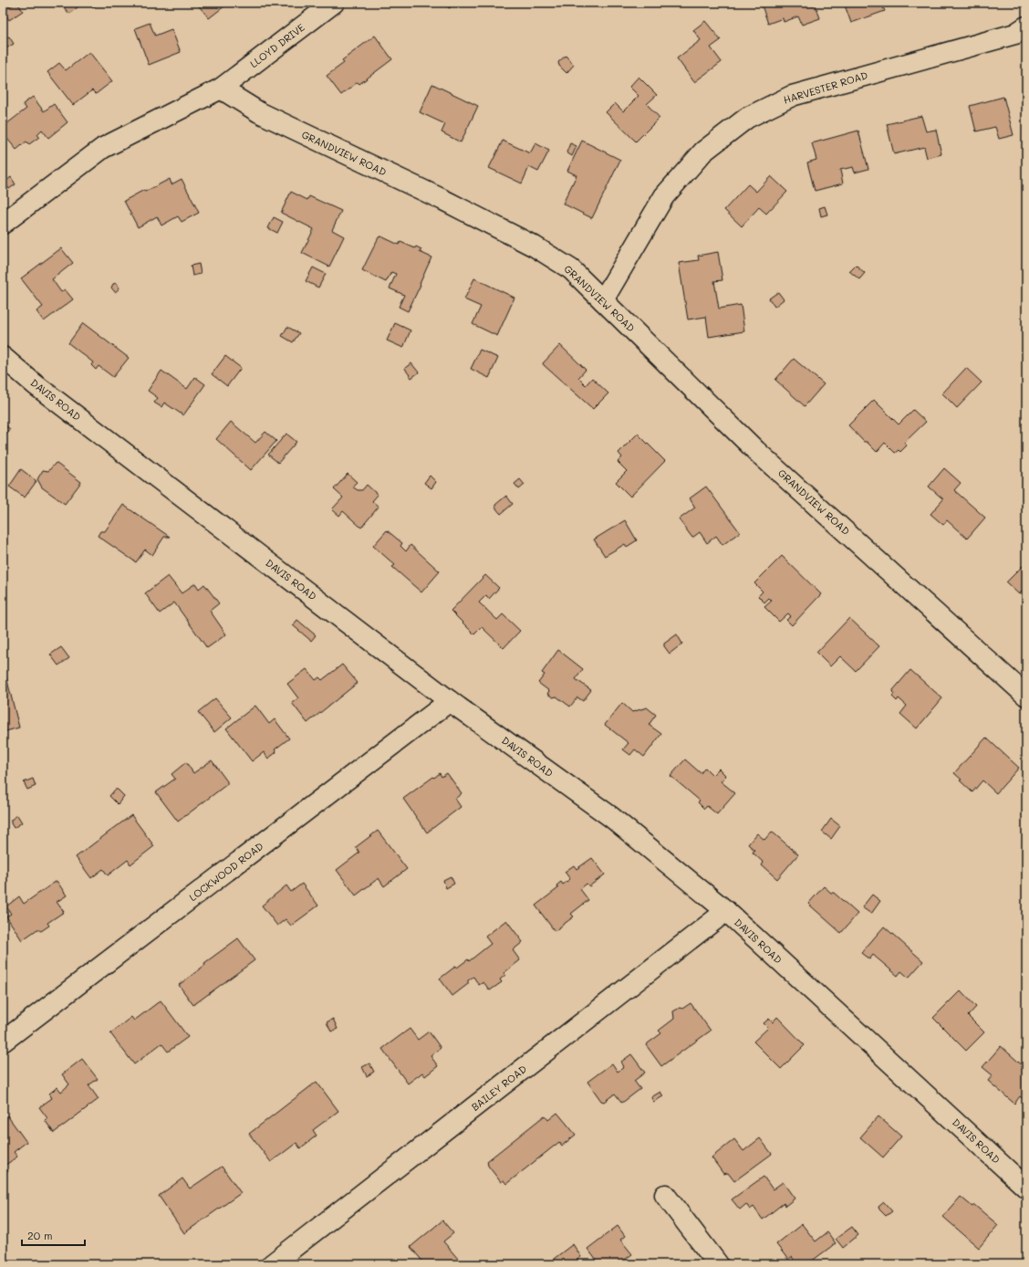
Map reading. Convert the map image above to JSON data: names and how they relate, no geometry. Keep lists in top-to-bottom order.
{
  "streets": {
    "street": [
      "LLOYD DRIVE",
      "HARVESTER ROAD",
      "GRANDVIEW ROAD",
      "DAVIS ROAD",
      "LOCKWOOD ROAD",
      "BAILEY ROAD"
    ]
  },
  "crossings": [
    ["LLOYD DRIVE", "GRANDVIEW ROAD"],
    ["HARVESTER ROAD", "GRANDVIEW ROAD"],
    ["DAVIS ROAD", "LOCKWOOD ROAD"],
    ["DAVIS ROAD", "BAILEY ROAD"]
  ],
  "scale_bar": "20 m"
}
